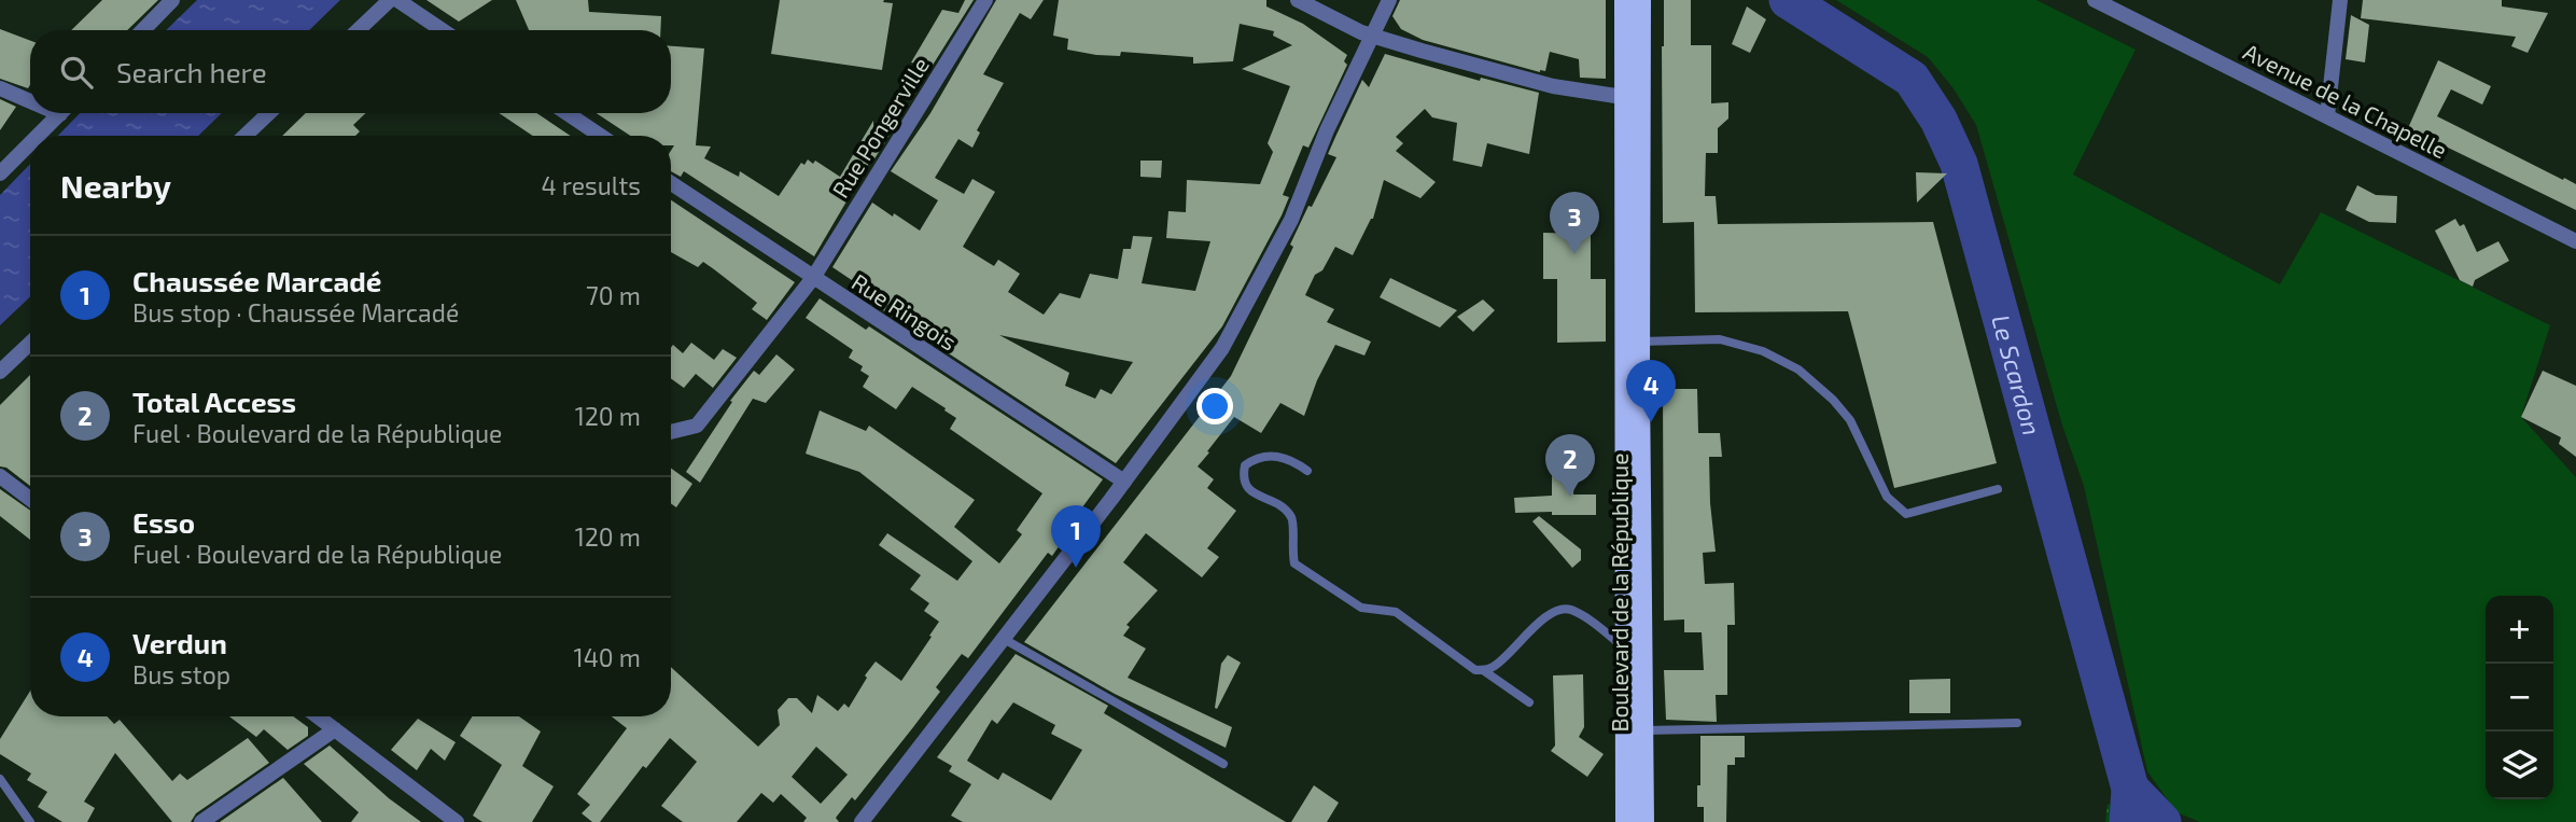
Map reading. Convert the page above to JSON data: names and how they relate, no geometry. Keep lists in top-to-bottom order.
{
  "streets": {
    "main road": ["Boulevard de la République"],
    "street": ["Avenue de la Chapelle", "Rue Pongerville", "Rue Ringois"]
  },
  "crossings": [
    ["Rue Pongerville", "Rue Ringois"]
  ],
  "water": ["Le Scardon"],
  "page": {
    "search": "Search here",
    "heading": ["Nearby", "4 results"],
    "pins": [
      "3",
      "4",
      "2",
      "1"
    ],
    "list": [
      {
        "mark": "1",
        "name": "Chaussée Marcadé",
        "note": "Bus stop · Chaussée Marcadé",
        "value": "70 m"
      },
      {
        "mark": "2",
        "name": "Total Access",
        "note": "Fuel · Boulevard de la République",
        "value": "120 m"
      },
      {
        "mark": "3",
        "name": "Esso",
        "note": "Fuel · Boulevard de la République",
        "value": "120 m"
      },
      {
        "mark": "4",
        "name": "Verdun",
        "note": "Bus stop",
        "value": "140 m"
      }
    ],
    "map_buttons": ["+", "−"]
  }
}
